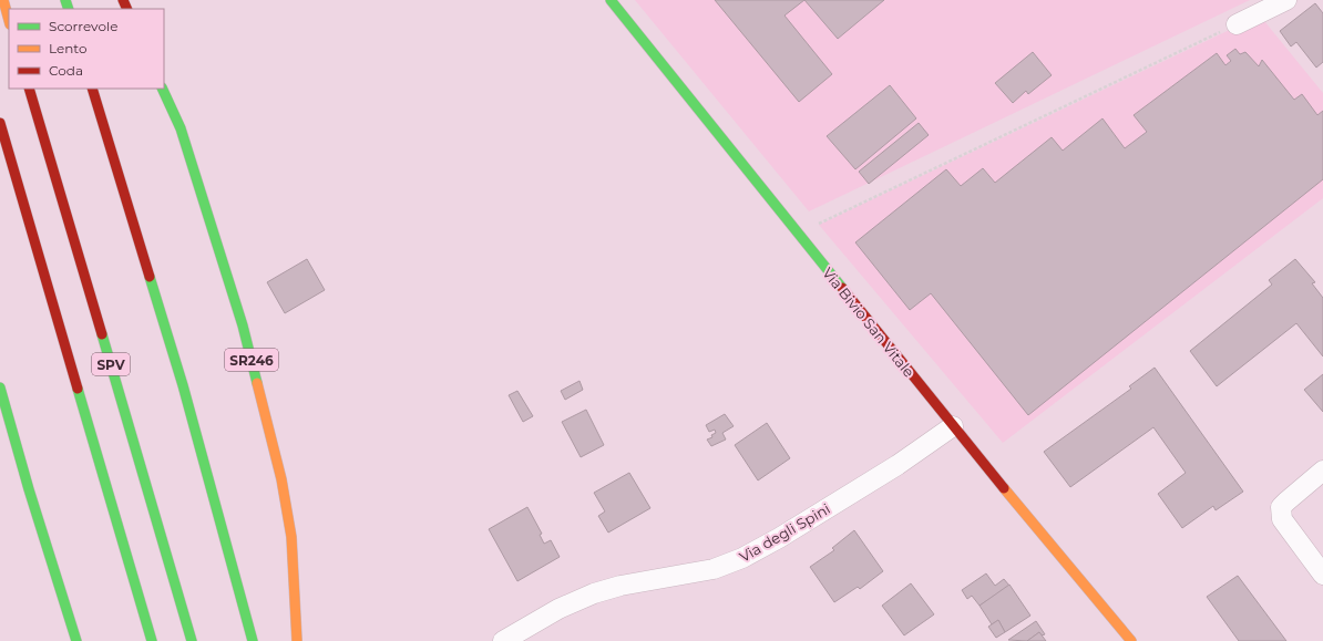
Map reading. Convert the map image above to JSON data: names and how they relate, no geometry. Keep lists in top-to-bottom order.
{
  "streets": {
    "main road": ["Via Bivio San Vitale", "SR246", "SPV"],
    "street": ["Via degli Spini"]
  },
  "crossings": [
    ["Via Bivio San Vitale", "Via degli Spini"]
  ],
  "legend": ["Scorrevole", "Lento", "Coda"]
}
